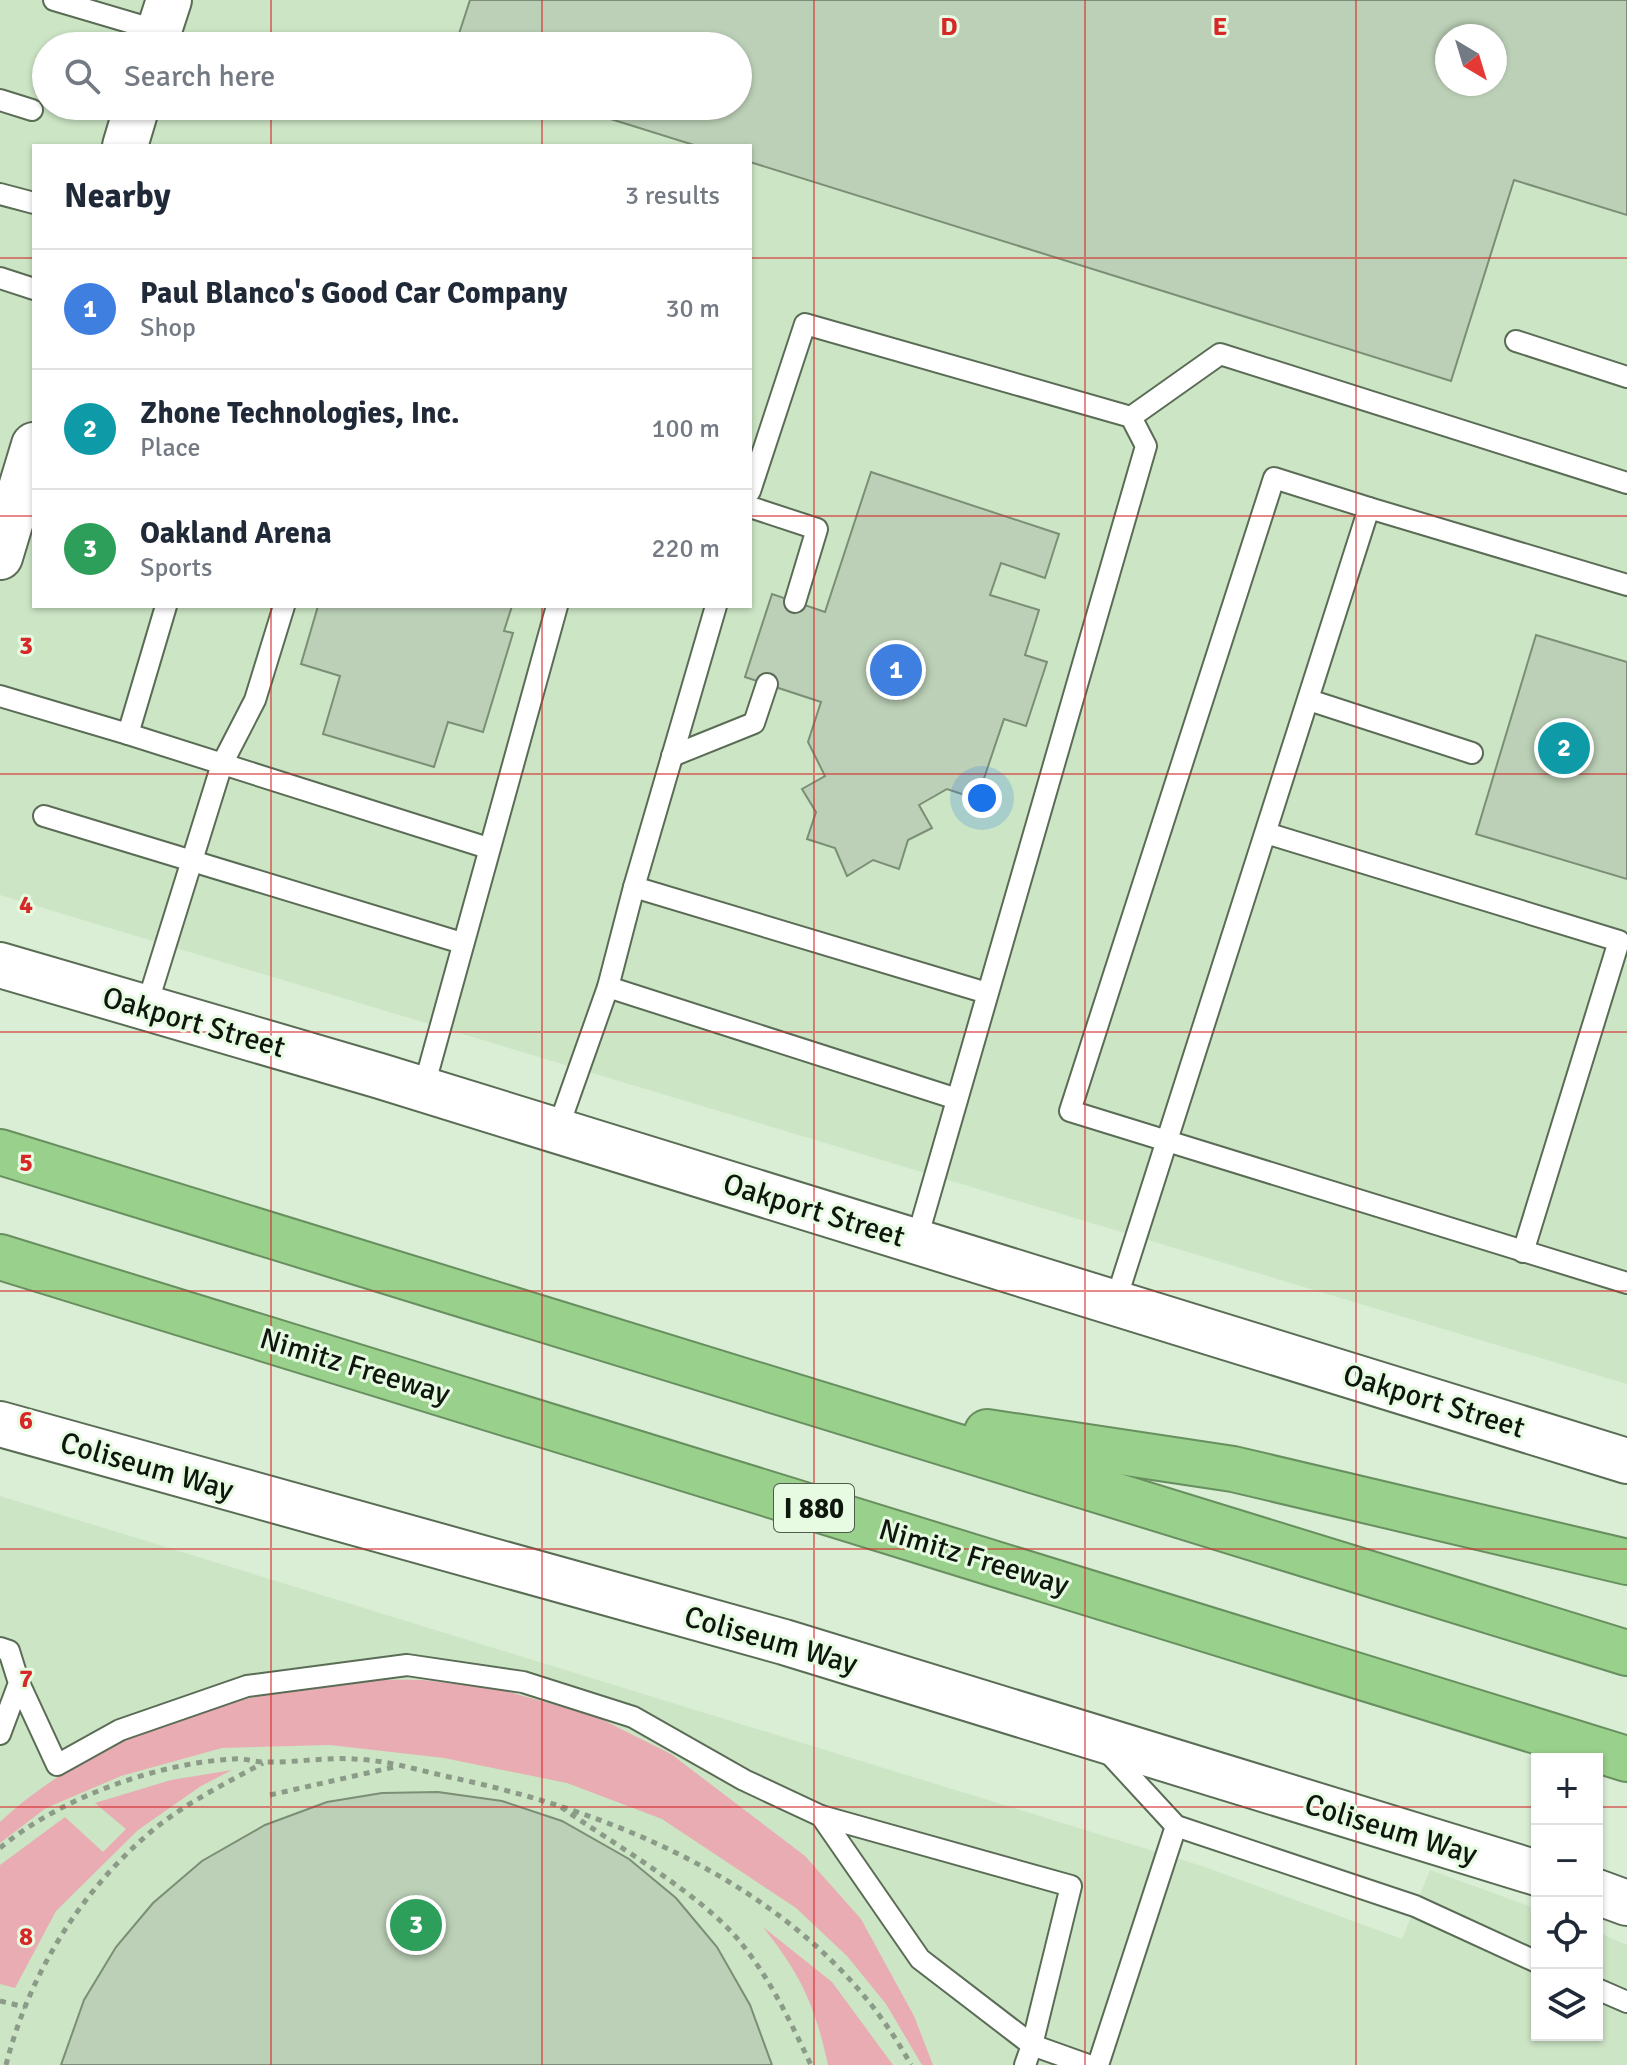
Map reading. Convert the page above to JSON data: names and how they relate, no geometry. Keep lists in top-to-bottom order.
{
  "streets": {
    "highway": ["Nimitz Freeway", "I 880"],
    "street": ["Oakport Street", "Coliseum Way"]
  },
  "north": "bottom right",
  "page": {
    "search": "Search here",
    "heading": ["Nearby", "3 results"],
    "list": [
      {
        "mark": "1",
        "name": "Paul Blanco's Good Car Company",
        "note": "Shop",
        "value": "30 m"
      },
      {
        "mark": "2",
        "name": "Zhone Technologies, Inc.",
        "note": "Place",
        "value": "100 m"
      },
      {
        "mark": "3",
        "name": "Oakland Arena",
        "note": "Sports",
        "value": "220 m"
      }
    ],
    "pins": ["1", "2", "3"],
    "map_buttons": ["+", "−"]
  },
  "grid": {
    "columns": ["D", "E"],
    "rows": [
      "3",
      "4",
      "5",
      "6",
      "7",
      "8"
    ]
  }
}
